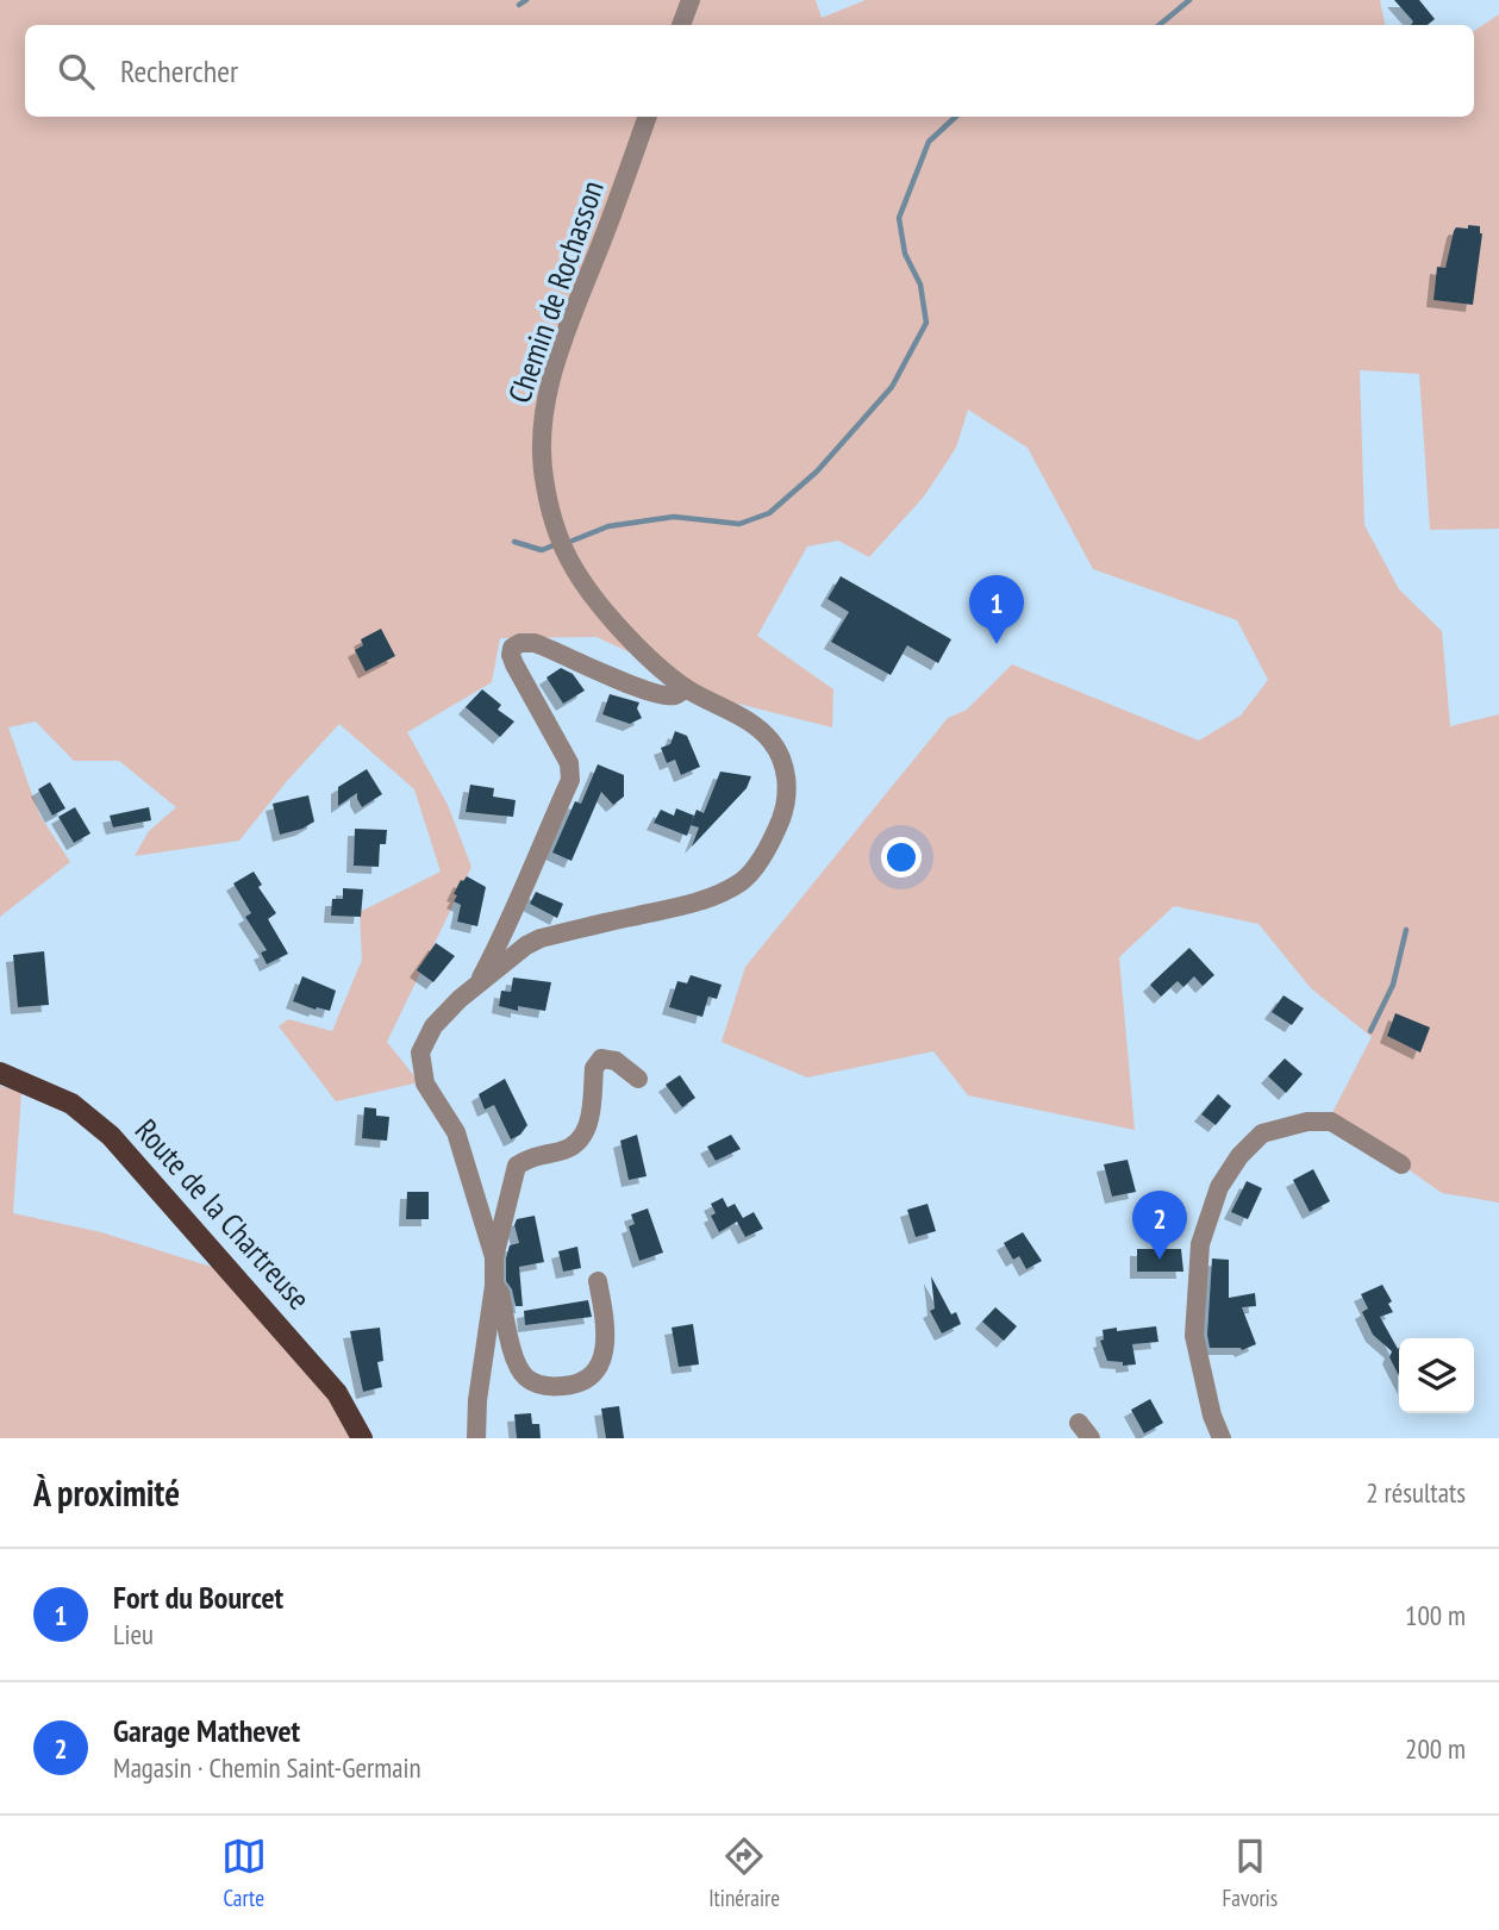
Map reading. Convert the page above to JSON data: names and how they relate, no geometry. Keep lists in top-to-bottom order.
{
  "streets": {
    "main road": ["Route de la Chartreuse"],
    "street": ["Chemin de Rochasson"]
  },
  "page": {
    "search": "Rechercher",
    "pins": ["1", "2"],
    "heading": ["À proximité", "2 résultats"],
    "list": [
      {
        "mark": "1",
        "name": "Fort du Bourcet",
        "note": "Lieu",
        "value": "100 m"
      },
      {
        "mark": "2",
        "name": "Garage Mathevet",
        "note": "Magasin · Chemin Saint-Germain",
        "value": "200 m"
      }
    ],
    "nav": ["Carte", "Itinéraire", "Favoris"]
  }
}
